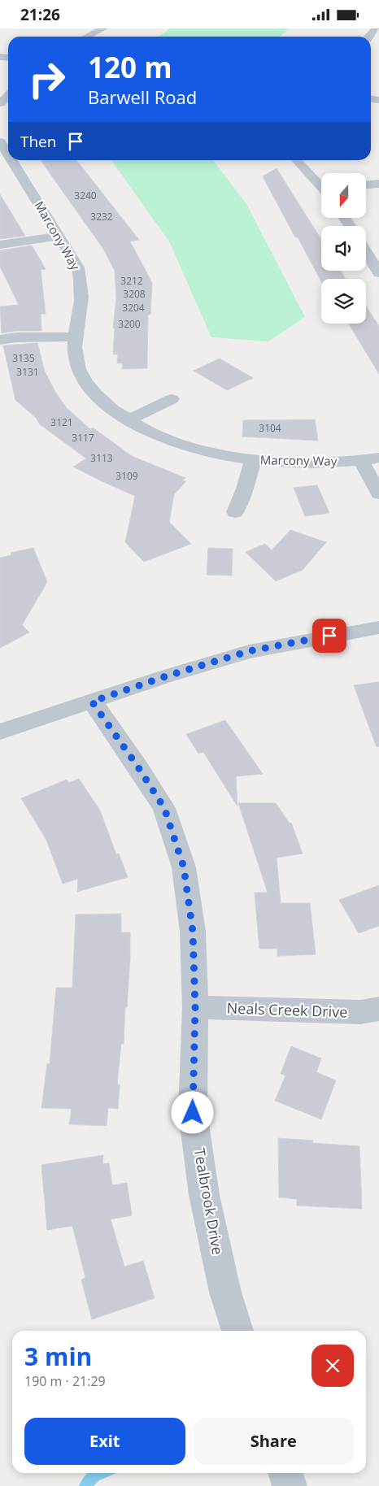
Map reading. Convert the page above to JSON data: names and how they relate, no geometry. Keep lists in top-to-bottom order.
{
  "streets": {
    "street": ["Marcony Way", "Neals Creek Drive", "Tealbrook Drive"]
  },
  "crossings": [
    ["Neals Creek Drive", "Tealbrook Drive"]
  ],
  "house_numbers": [
    "3240",
    "3232",
    "3212",
    "3208",
    "3204",
    "3200",
    "3135",
    "3131",
    "3121",
    "3104",
    "3117",
    "3113",
    "3109"
  ],
  "north": "bottom",
  "page": {
    "status": "21:26",
    "turn": ["120 m", "Barwell Road"],
    "then": "Then",
    "heading": ["3 min", "190 m · 21:29"],
    "buttons": ["Exit", "Share"]
  }
}
